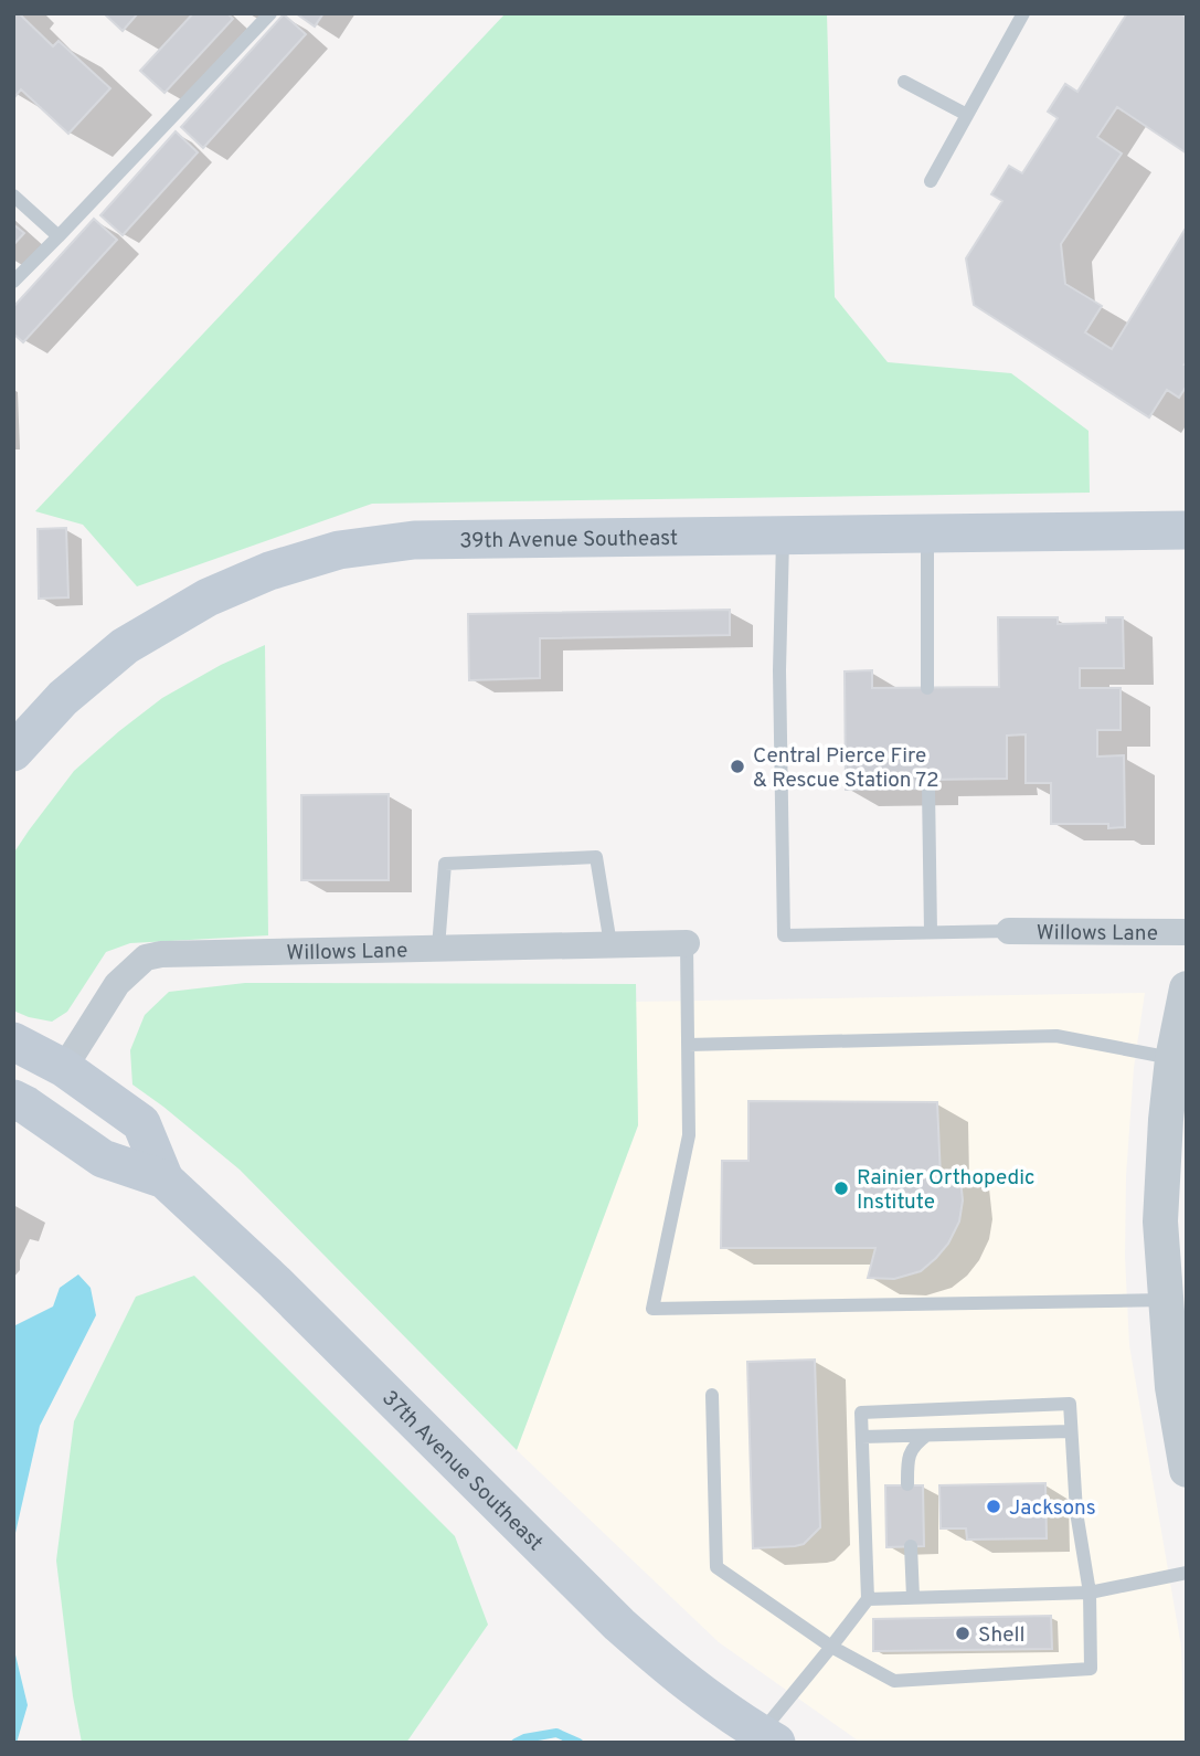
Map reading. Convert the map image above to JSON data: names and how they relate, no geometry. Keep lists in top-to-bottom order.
{
  "streets": {
    "main road": ["39th Avenue Southeast", "37th Avenue Southeast"],
    "street": ["Willows Lane"]
  },
  "crossings": [
    ["Willows Lane", "37th Avenue Southeast"]
  ],
  "places": [
    "Central Pierce Fire & Rescue Station 72",
    "Rainier Orthopedic Institute",
    "Jacksons",
    "Shell"
  ]
}
